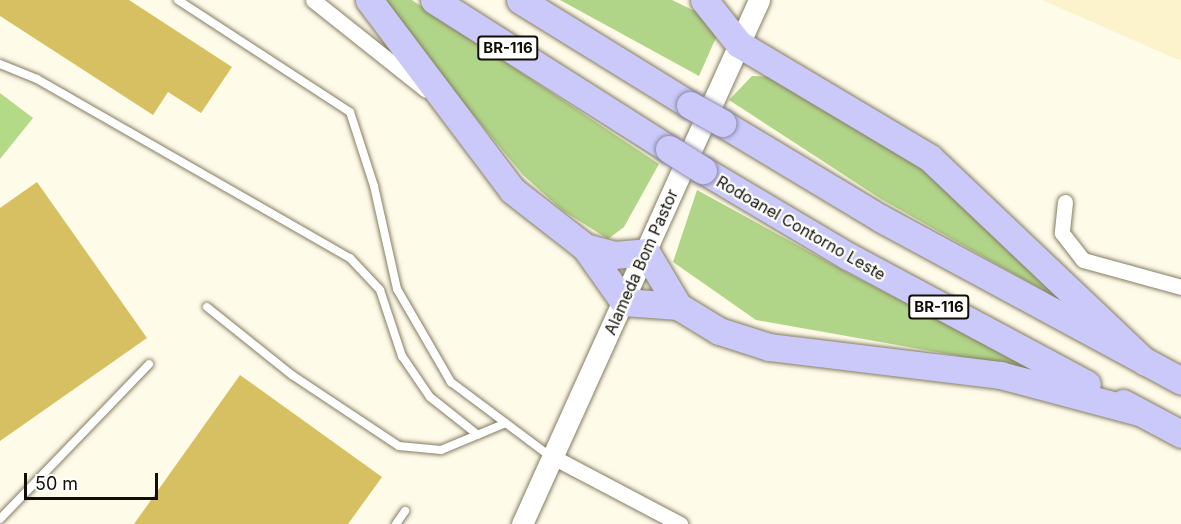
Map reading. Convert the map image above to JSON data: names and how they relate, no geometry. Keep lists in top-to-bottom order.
{
  "streets": {
    "highway": ["BR-116", "Rodoanel Contorno Leste"],
    "main road": ["Alameda Bom Pastor"]
  },
  "scale_bar": "50 m"
}
